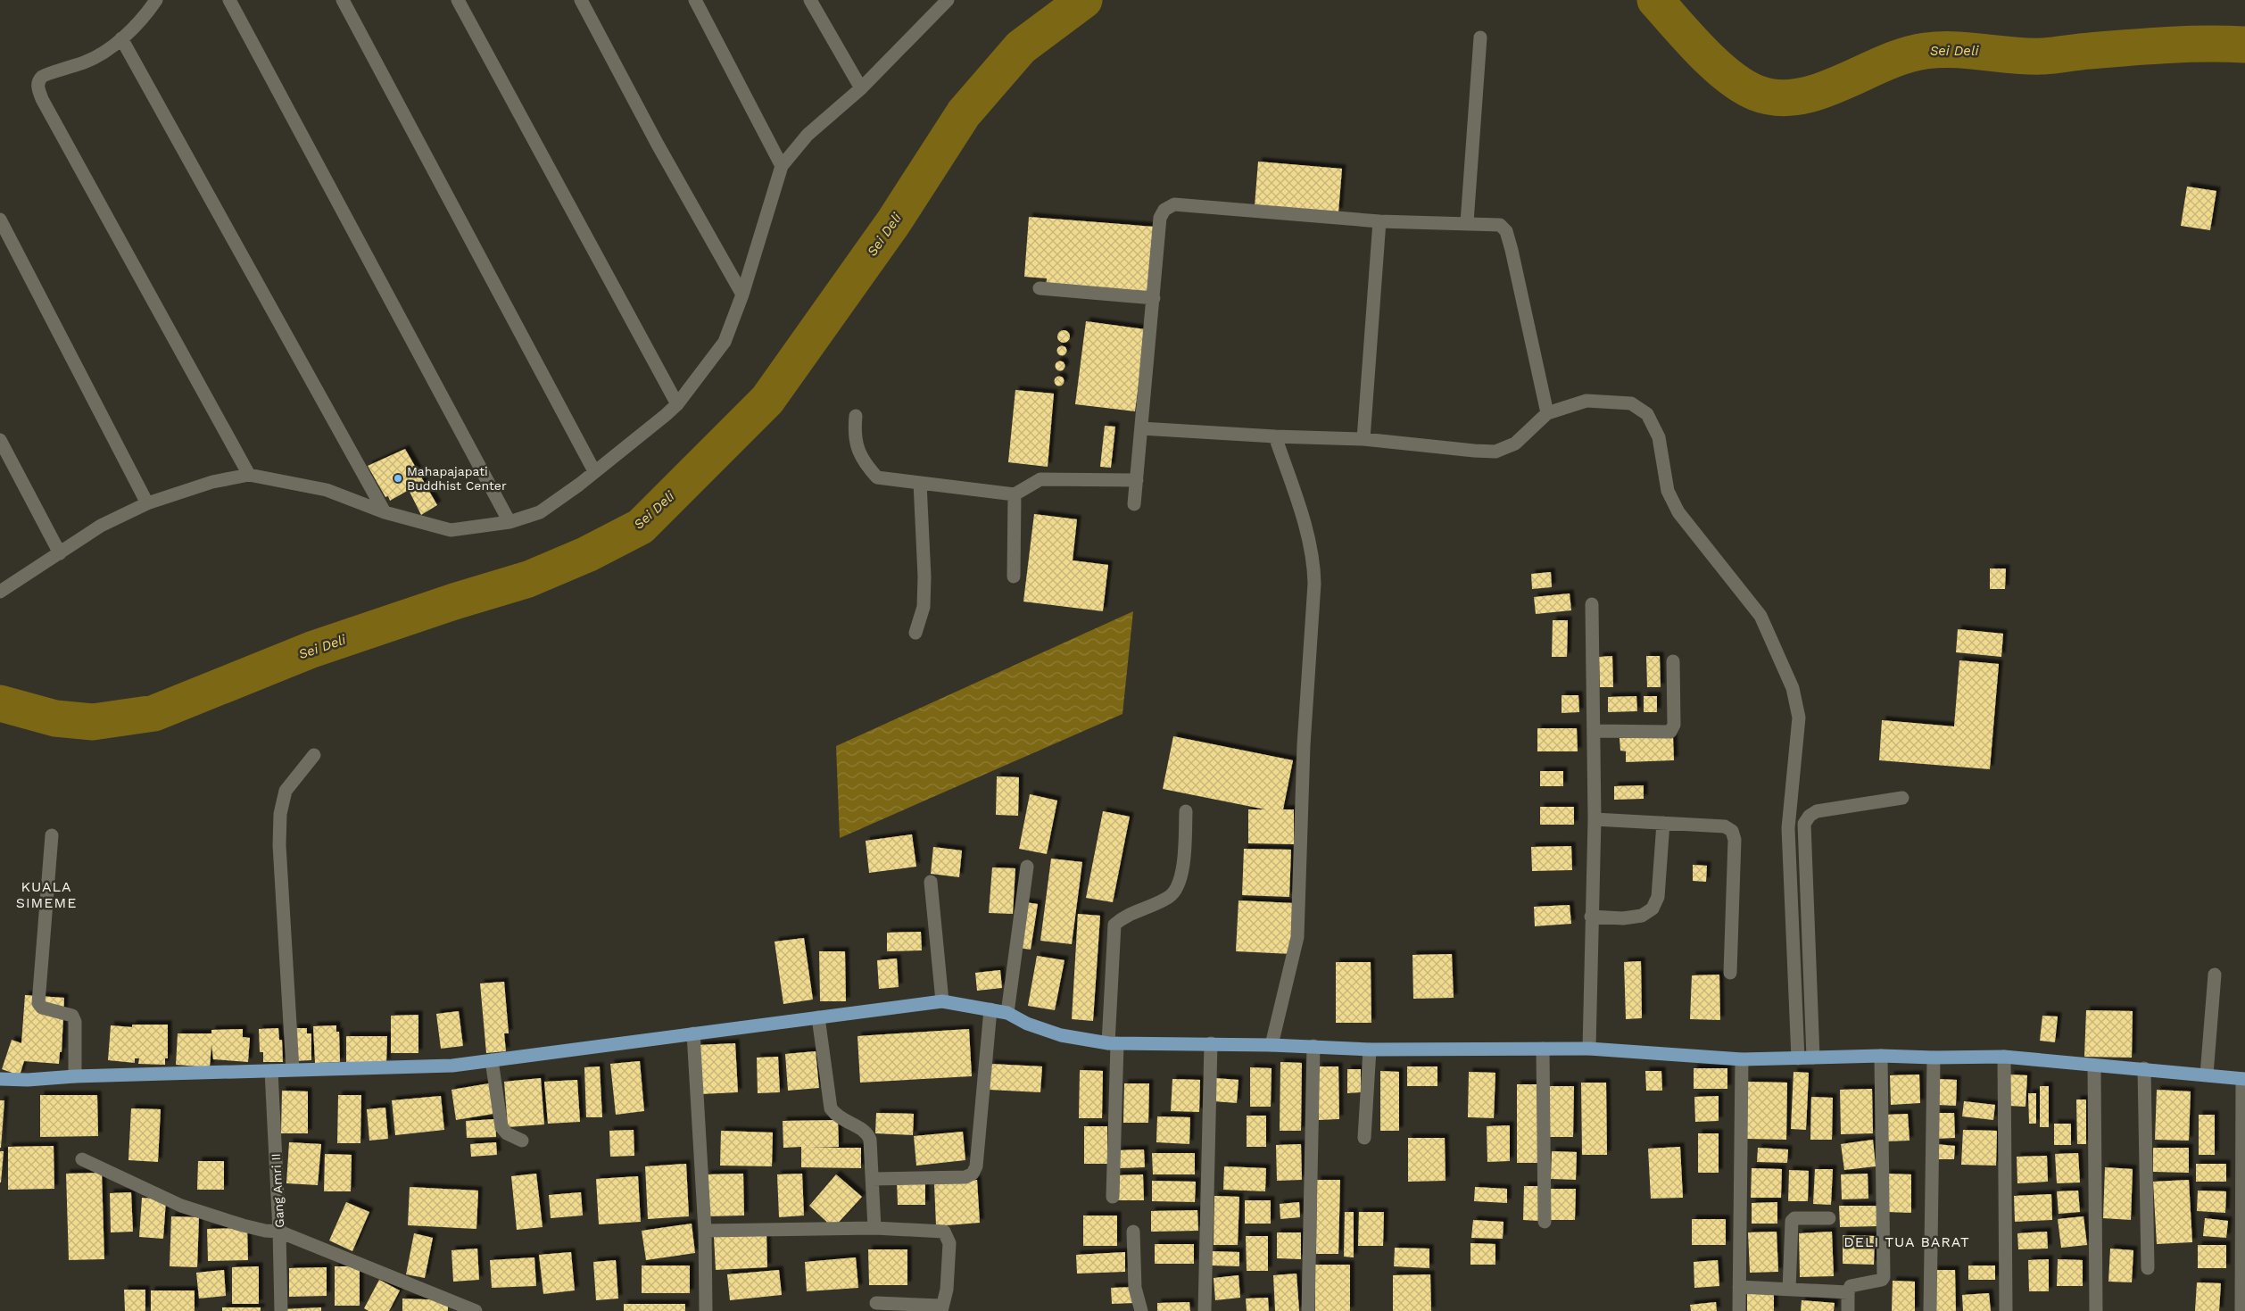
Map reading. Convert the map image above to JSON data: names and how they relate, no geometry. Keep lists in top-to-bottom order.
{
  "streets": {
    "street": ["Gang Amri II"]
  },
  "districts": ["KUALA SIMEME", "DELI TUA BARAT"],
  "water": ["Sei Deli"],
  "places": ["Mahapajapati Buddhist Center"]
}
